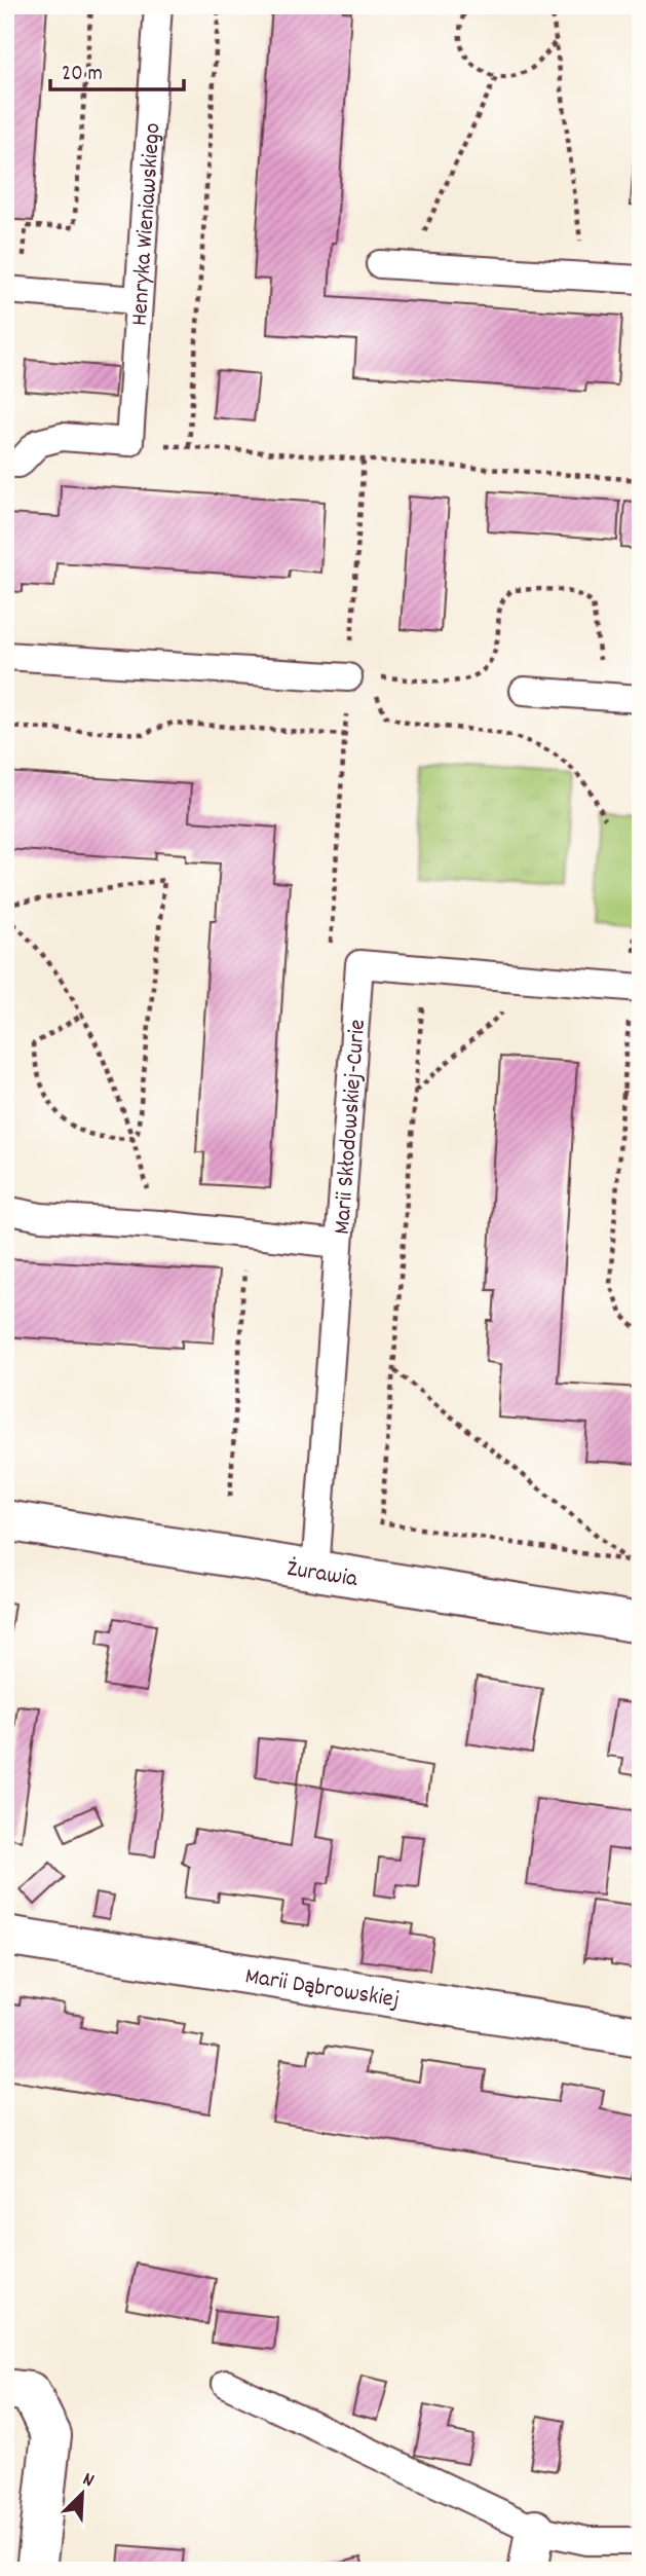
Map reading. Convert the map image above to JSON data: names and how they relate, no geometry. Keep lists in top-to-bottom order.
{
  "streets": {
    "street": ["Żurawia", "Marii Dąbrowskiej"],
    "lane": ["Henryka Wieniawskiego", "Marii Skłodowskiej-Curie"]
  },
  "crossings": [
    ["Marii Skłodowskiej-Curie", "Żurawia"]
  ],
  "scale_bar": "20 m",
  "north": "top right"
}
